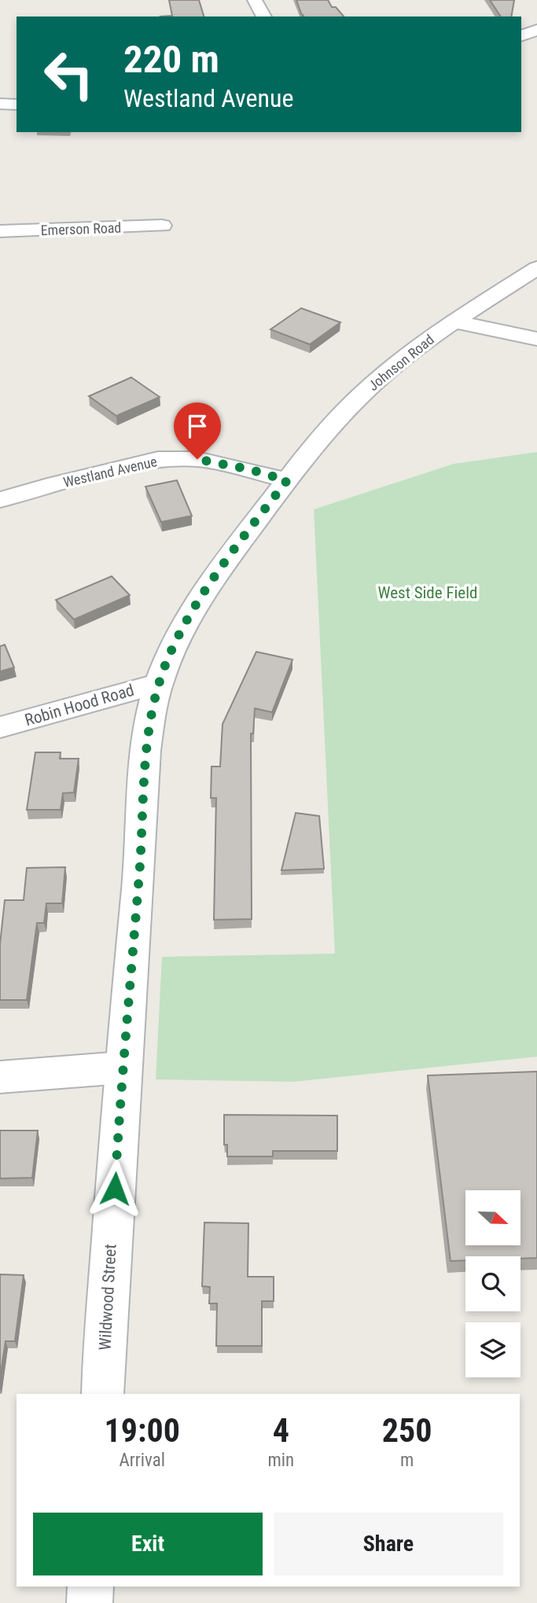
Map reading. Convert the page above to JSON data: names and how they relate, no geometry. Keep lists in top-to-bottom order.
{
  "streets": {
    "street": [
      "Emerson Road",
      "Johnson Road",
      "Westland Avenue",
      "Robin Hood Road",
      "Wildwood Street"
    ]
  },
  "crossings": [
    ["Johnson Road", "Westland Avenue"],
    ["Johnson Road", "Wildwood Street"],
    ["Westland Avenue", "Wildwood Street"],
    ["Robin Hood Road", "Wildwood Street"]
  ],
  "parks": ["West Side Field"],
  "north": "right",
  "page": {
    "turn": ["220 m", "Westland Avenue"],
    "eta": [
      "19:00",
      "Arrival",
      "4",
      "min",
      "250",
      "m"
    ],
    "buttons": ["Exit", "Share"]
  }
}
